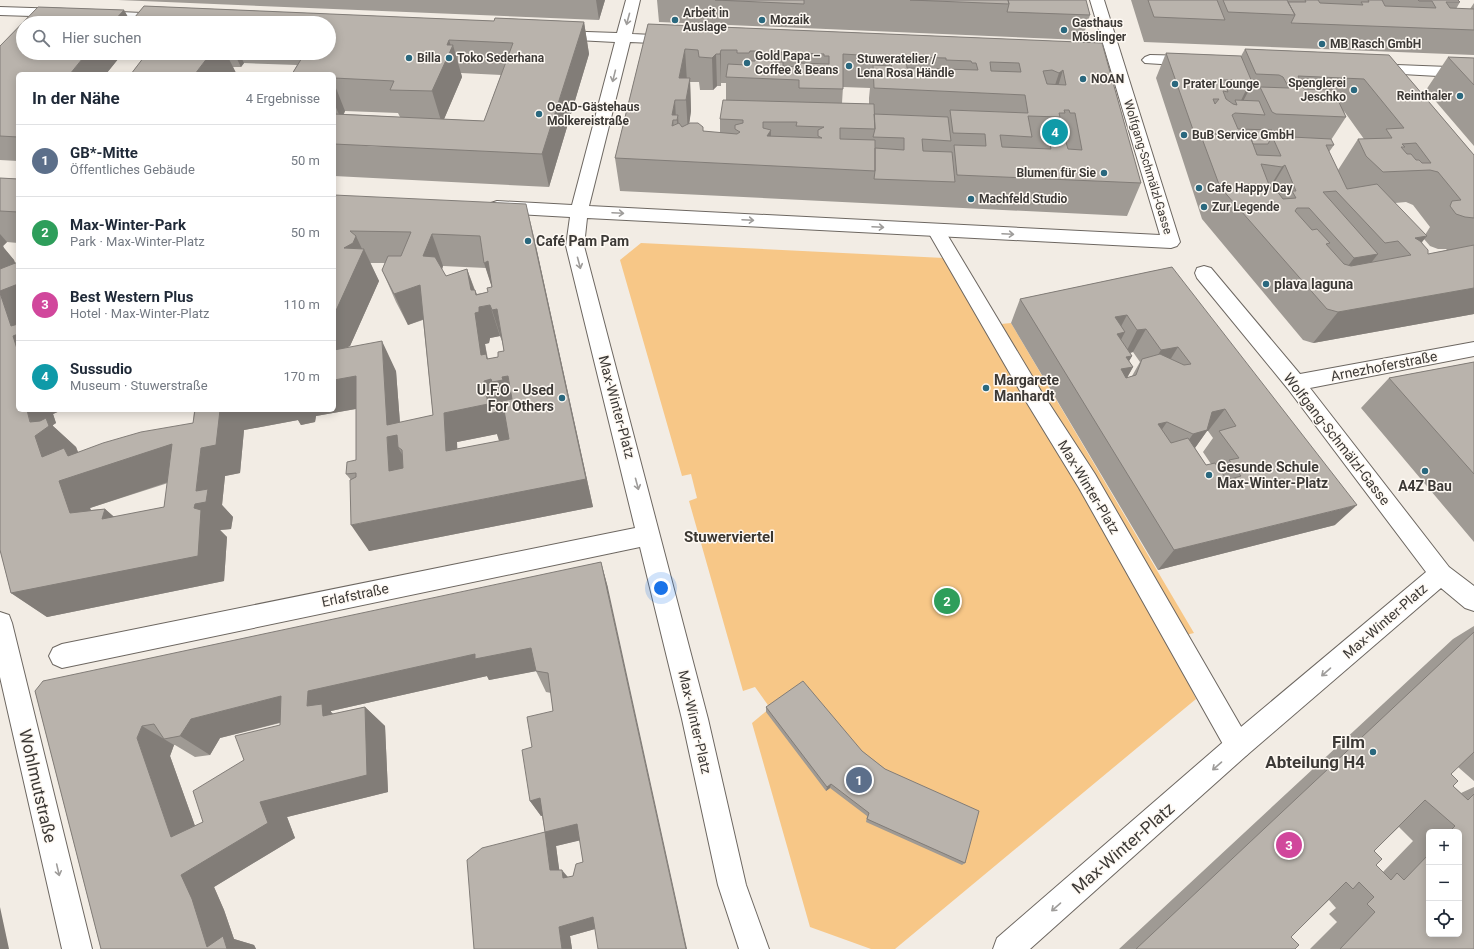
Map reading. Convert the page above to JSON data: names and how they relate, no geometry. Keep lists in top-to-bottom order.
{
  "streets": {
    "street": [
      "Wolfgang-Schmälzl-Gasse",
      "Arnezhoferstraße",
      "Max-Winter-Platz",
      "Erlafstraße",
      "Wohlmutstraße"
    ]
  },
  "crossings": [
    ["Wolfgang-Schmälzl-Gasse", "Arnezhoferstraße"],
    ["Wolfgang-Schmälzl-Gasse", "Max-Winter-Platz"],
    ["Max-Winter-Platz", "Erlafstraße"]
  ],
  "one_way": ["Max-Winter-Platz", "Wohlmutstraße"],
  "districts": ["Stuwerviertel"],
  "places": [
    "Arbeit in Auslage",
    "Mozaik",
    "Gasthaus Möslinger",
    "MB Rasch GmbH",
    "Billa",
    "Toko Sederhana",
    "Gold Papa – Coffee & Beans",
    "Stuweratelier / Lena Rosa Händle",
    "NOAN",
    "Prater Lounge",
    "Spenglerei Jeschko",
    "Reinthaler",
    "OeAD-Gästehaus Molkereistraße",
    "BuB Service GmbH",
    "Blumen für Sie",
    "Cafe Happy Day",
    "Machfeld Studio",
    "Zur Legende",
    "Café Pam Pam",
    "plava laguna",
    "Margarete Manhardt",
    "U.F.O - Used For Others",
    "A4Z Bau",
    "Gesunde Schule Max-Winter-Platz",
    "Film Abteilung H4"
  ],
  "page": {
    "search": "Hier suchen",
    "heading": ["In der Nähe", "4 Ergebnisse"],
    "pins": [
      "4",
      "2",
      "1",
      "3"
    ],
    "list": [
      {
        "mark": "1",
        "name": "GB*-Mitte",
        "note": "Öffentliches Gebäude",
        "value": "50 m"
      },
      {
        "mark": "2",
        "name": "Max-Winter-Park",
        "note": "Park · Max-Winter-Platz",
        "value": "50 m"
      },
      {
        "mark": "3",
        "name": "Best Western Plus",
        "note": "Hotel · Max-Winter-Platz",
        "value": "110 m"
      },
      {
        "mark": "4",
        "name": "Sussudio",
        "note": "Museum · Stuwerstraße",
        "value": "170 m"
      }
    ],
    "map_buttons": ["+", "−"]
  }
}
